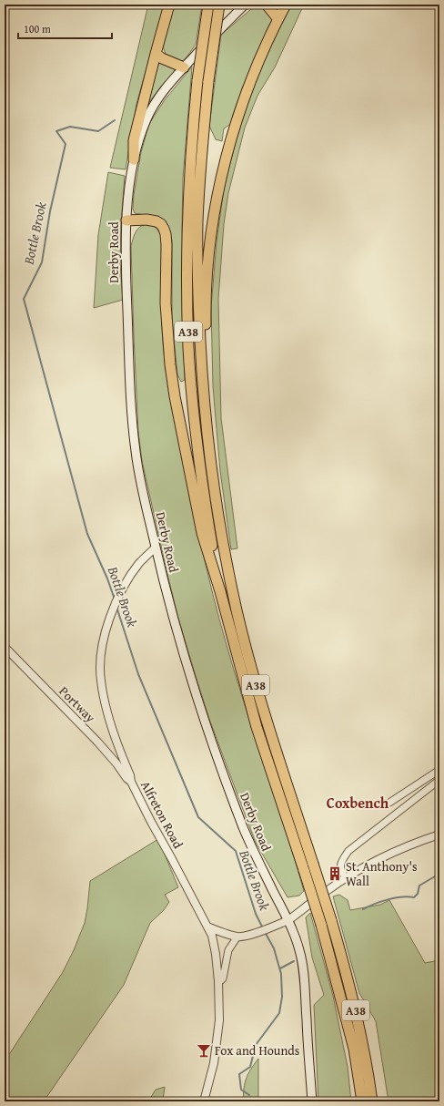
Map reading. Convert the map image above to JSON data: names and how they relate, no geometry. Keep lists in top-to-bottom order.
{
  "streets": {
    "highway": ["A38"],
    "main road": ["Derby Road"],
    "street": ["Portway", "Alfreton Road"]
  },
  "crossings": [
    ["Derby Road", "Alfreton Road"],
    ["Portway", "Alfreton Road"]
  ],
  "districts": ["Coxbench"],
  "water": ["Bottle Brook"],
  "places": {
    "building": ["St. Anthony's Wall"],
    "bar": ["Fox and Hounds"]
  },
  "scale_bar": "100 m"
}
